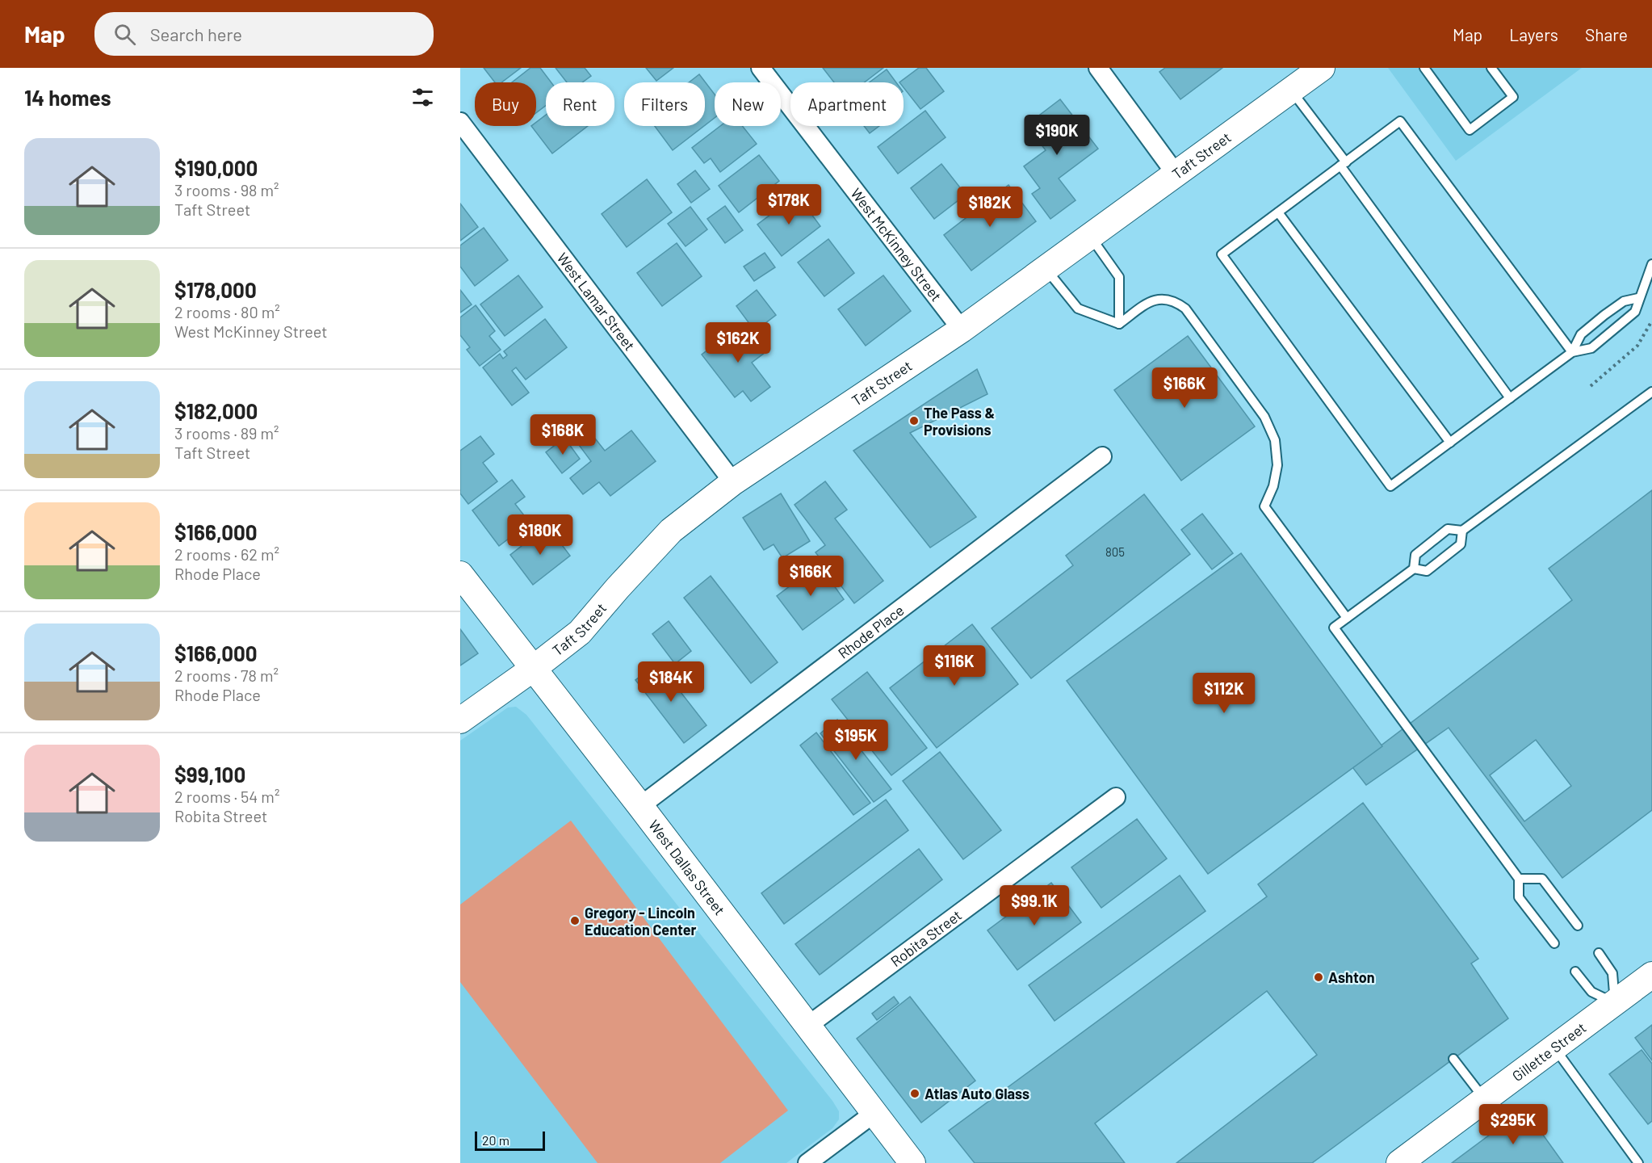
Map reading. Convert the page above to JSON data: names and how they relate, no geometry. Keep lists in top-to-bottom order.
{
  "streets": {
    "street": [
      "Taft Street",
      "West McKinney Street",
      "West Lamar Street",
      "Rhode Place",
      "West Dallas Street",
      "Robita Street",
      "Gillette Street"
    ]
  },
  "crossings": [
    ["Taft Street", "West McKinney Street"],
    ["Taft Street", "West Lamar Street"],
    ["Taft Street", "West Dallas Street"],
    ["Rhode Place", "West Dallas Street"],
    ["West Dallas Street", "Robita Street"]
  ],
  "places": [
    "The Pass & Provisions",
    "Gregory - Lincoln Education Center",
    "Ashton",
    "Atlas Auto Glass"
  ],
  "house_numbers": ["805"],
  "scale_bar": "20 m",
  "page": {
    "header": "Map",
    "search": "Search here",
    "nav": ["Map", "Layers", "Share"],
    "heading": "14 homes",
    "chip": [
      "Buy",
      "Rent",
      "Filters",
      "New",
      "Apartment"
    ],
    "price": [
      "$190K",
      "$178K",
      "$182K",
      "$162K",
      "$166K",
      "$168K",
      "$180K",
      "$166K",
      "$116K",
      "$184K",
      "$112K",
      "$195K",
      "$99.1K",
      "$295K"
    ],
    "list": [
      {
        "name": "$190,000",
        "note": "3 rooms · 98 m² · Taft Street"
      },
      {
        "name": "$178,000",
        "note": "2 rooms · 80 m² · West McKinney Street"
      },
      {
        "name": "$182,000",
        "note": "3 rooms · 89 m² · Taft Street"
      },
      {
        "name": "$166,000",
        "note": "2 rooms · 62 m² · Rhode Place"
      },
      {
        "name": "$166,000",
        "note": "2 rooms · 78 m² · Rhode Place"
      },
      {
        "name": "$99,100",
        "note": "2 rooms · 54 m² · Robita Street"
      }
    ],
    "scale": "20 m"
  }
}
